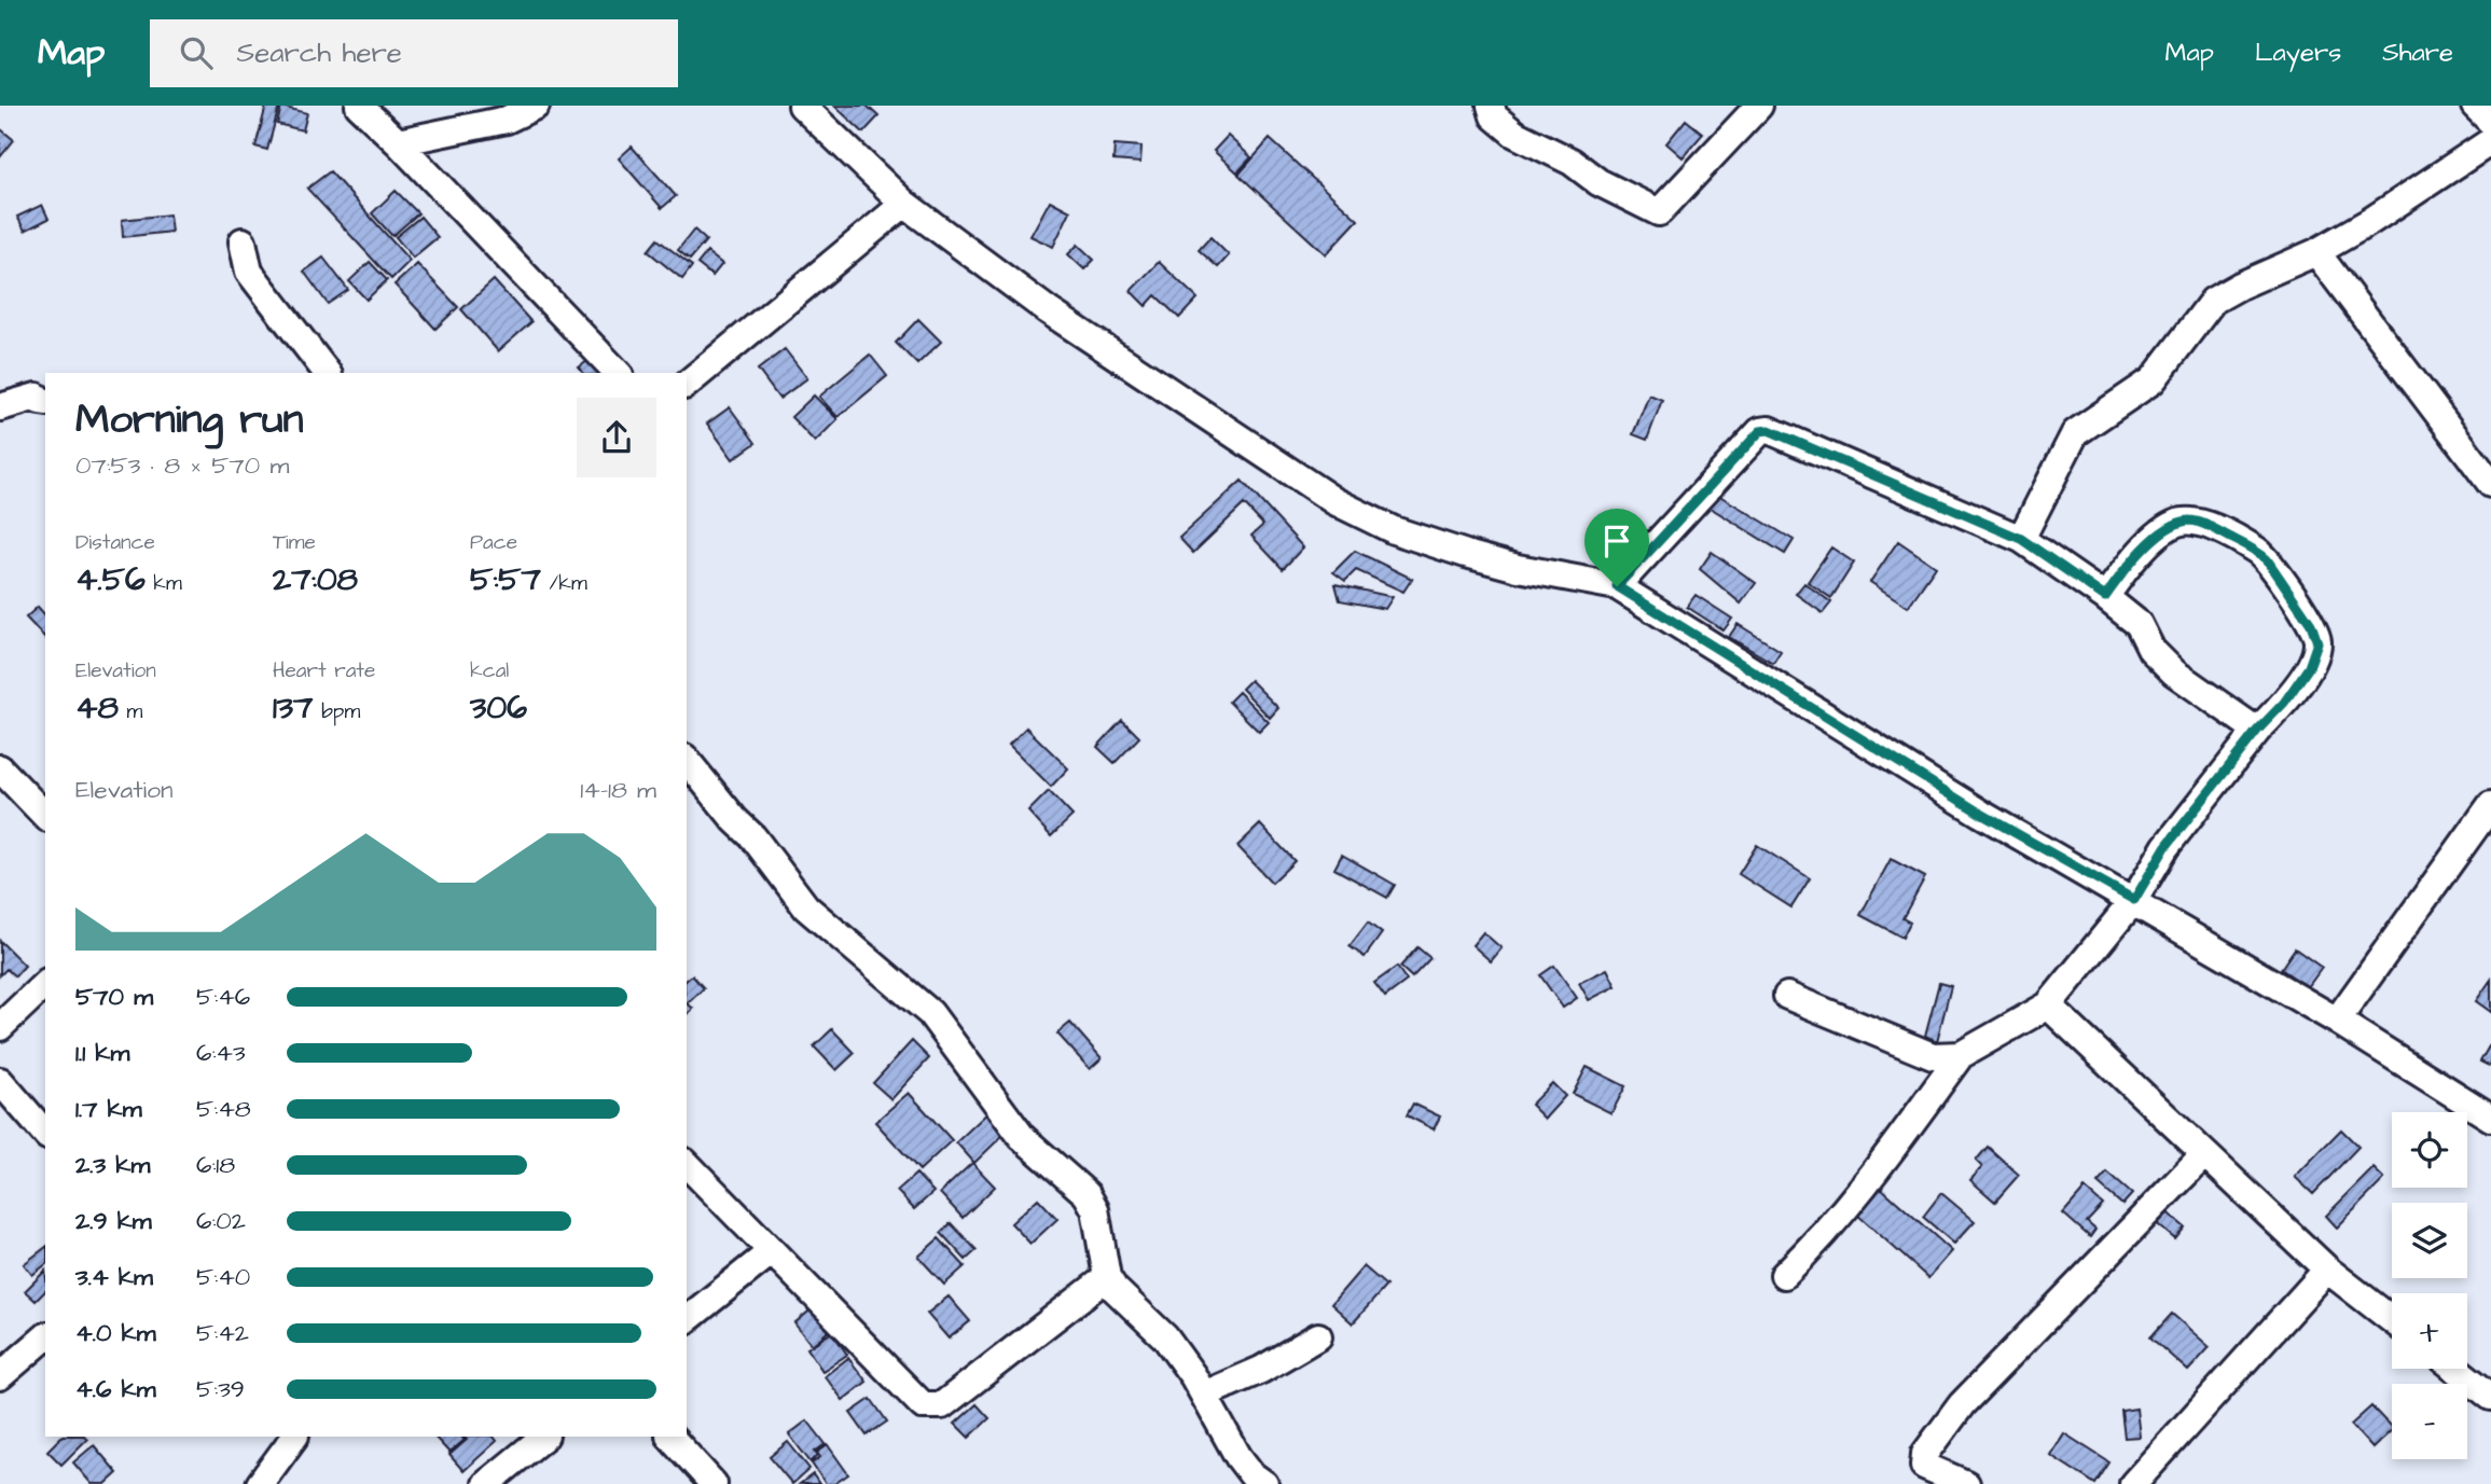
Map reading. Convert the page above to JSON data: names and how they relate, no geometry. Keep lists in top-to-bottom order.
{
  "page": {
    "header": "Map",
    "search": "Search here",
    "nav": ["Map", "Layers", "Share"],
    "heading": ["Morning run", "07:53 · 8 × 570 m"],
    "stats": [
      ["Distance", "4.56 km"],
      ["Time", "27:08"],
      ["Pace", "5:57 /km"],
      ["Elevation", "48 m"],
      ["Heart rate", "137 bpm"],
      ["kcal", "306"]
    ],
    "chart": ["Elevation", "14–18 m"],
    "list": [
      {
        "name": "570 m",
        "note": "5:46"
      },
      {
        "name": "1.1 km",
        "note": "6:43"
      },
      {
        "name": "1.7 km",
        "note": "5:48"
      },
      {
        "name": "2.3 km",
        "note": "6:18"
      },
      {
        "name": "2.9 km",
        "note": "6:02"
      },
      {
        "name": "3.4 km",
        "note": "5:40"
      },
      {
        "name": "4.0 km",
        "note": "5:42"
      },
      {
        "name": "4.6 km",
        "note": "5:39"
      }
    ],
    "map_buttons": ["+", "−"]
  }
}
